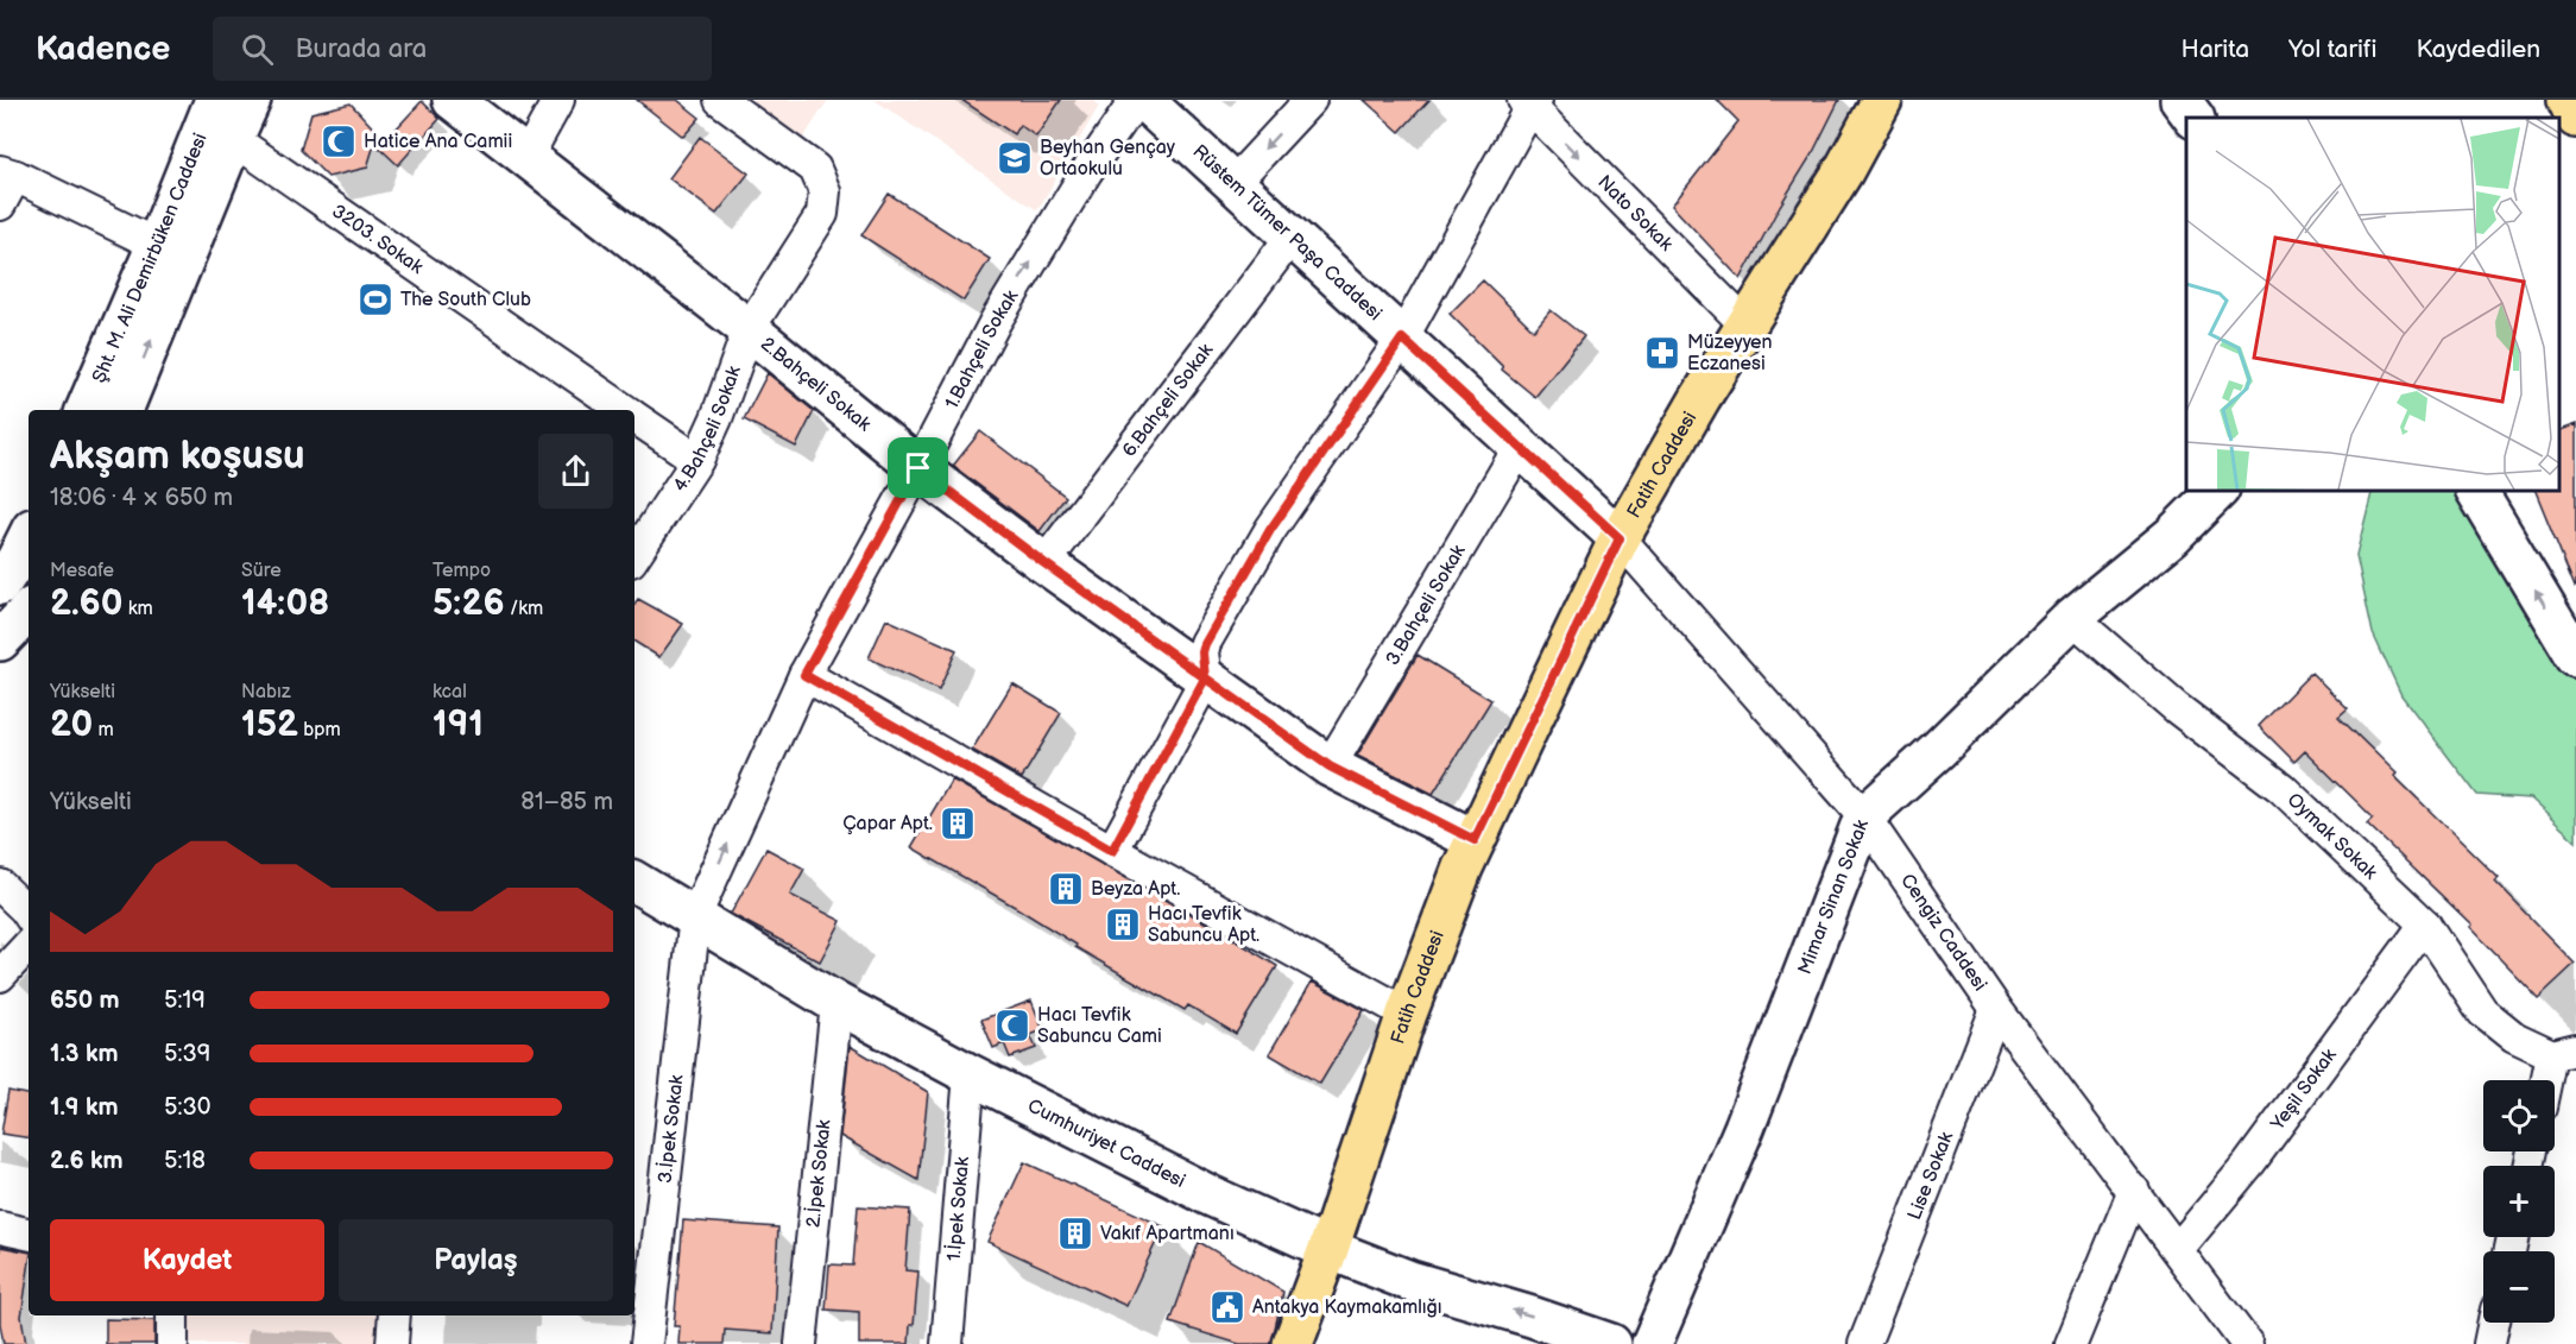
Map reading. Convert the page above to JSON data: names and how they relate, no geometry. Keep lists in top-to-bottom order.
{
  "streets": {
    "main road": ["Fatih Caddesi"],
    "street": [
      "Nato Sokak",
      "Rüstem Tümer Paşa Caddesi",
      "3203. Sokak",
      "Şht. M. Ali Demirbüken Caddesi",
      "1.Bahçeli Sokak",
      "2.Bahçeli Sokak",
      "6.Bahçeli Sokak",
      "4.Bahçeli Sokak",
      "3.Bahçeli Sokak",
      "Oymak Sokak",
      "Mimar Sinan Sokak",
      "Cengiz Caddesi",
      "Yeşil Sokak",
      "3.İpek Sokak",
      "Cumhuriyet Caddesi",
      "2.İpek Sokak",
      "Lise Sokak",
      "1.İpek Sokak"
    ]
  },
  "crossings": [
    ["Nato Sokak", "Fatih Caddesi"],
    ["Rüstem Tümer Paşa Caddesi", "6.Bahçeli Sokak"],
    ["Rüstem Tümer Paşa Caddesi", "Fatih Caddesi"],
    ["Rüstem Tümer Paşa Caddesi", "3.Bahçeli Sokak"],
    ["Rüstem Tümer Paşa Caddesi", "Cengiz Caddesi"],
    ["3203. Sokak", "Şht. M. Ali Demirbüken Caddesi"],
    ["3203. Sokak", "4.Bahçeli Sokak"],
    ["1.Bahçeli Sokak", "2.Bahçeli Sokak"],
    ["1.Bahçeli Sokak", "3.İpek Sokak"],
    ["1.Bahçeli Sokak", "Cumhuriyet Caddesi"],
    ["2.Bahçeli Sokak", "6.Bahçeli Sokak"],
    ["2.Bahçeli Sokak", "4.Bahçeli Sokak"],
    ["2.Bahçeli Sokak", "Fatih Caddesi"],
    ["2.Bahçeli Sokak", "3.Bahçeli Sokak"],
    ["Fatih Caddesi", "Cengiz Caddesi"],
    ["Fatih Caddesi", "Cumhuriyet Caddesi"],
    ["Oymak Sokak", "Mimar Sinan Sokak"],
    ["Oymak Sokak", "Yeşil Sokak"],
    ["Mimar Sinan Sokak", "Cengiz Caddesi"],
    ["Cengiz Caddesi", "Yeşil Sokak"],
    ["Cengiz Caddesi", "Lise Sokak"],
    ["3.İpek Sokak", "Cumhuriyet Caddesi"],
    ["Cumhuriyet Caddesi", "2.İpek Sokak"],
    ["Cumhuriyet Caddesi", "1.İpek Sokak"]
  ],
  "one_way": ["Nato Sokak", "1.Bahçeli Sokak"],
  "places": {
    "mosque": ["Hatice Ana Camii", "Hacı Tevfik Sabuncu Cami"],
    "school or university": ["Beyhan Gençay Ortaokulu"],
    "sports": ["The South Club"],
    "pharmacy": ["Müzeyyen Eczanesi"],
    "building": [
      "Çapar Apt.",
      "Beyza Apt.",
      "Hacı Tevfik Sabuncu Apt.",
      "Vakıf Apartmanı"
    ],
    "public building": ["Antakya Kaymakamlığı"]
  },
  "page": {
    "header": "Kadence",
    "search": "Burada ara",
    "nav": ["Harita", "Yol tarifi", "Kaydedilen"],
    "heading": ["Akşam koşusu", "18:06 · 4 × 650 m"],
    "stats": [
      ["Mesafe", "2.60 km"],
      ["Süre", "14:08"],
      ["Tempo", "5:26 /km"],
      ["Yükselti", "20 m"],
      ["Nabız", "152 bpm"],
      ["kcal", "191"]
    ],
    "chart": ["Yükselti", "81–85 m"],
    "list": [
      {
        "name": "650 m",
        "note": "5:19"
      },
      {
        "name": "1.3 km",
        "note": "5:39"
      },
      {
        "name": "1.9 km",
        "note": "5:30"
      },
      {
        "name": "2.6 km",
        "note": "5:18"
      }
    ],
    "map_buttons": ["+", "−"],
    "buttons": ["Kaydet", "Paylaş"]
  }
}
